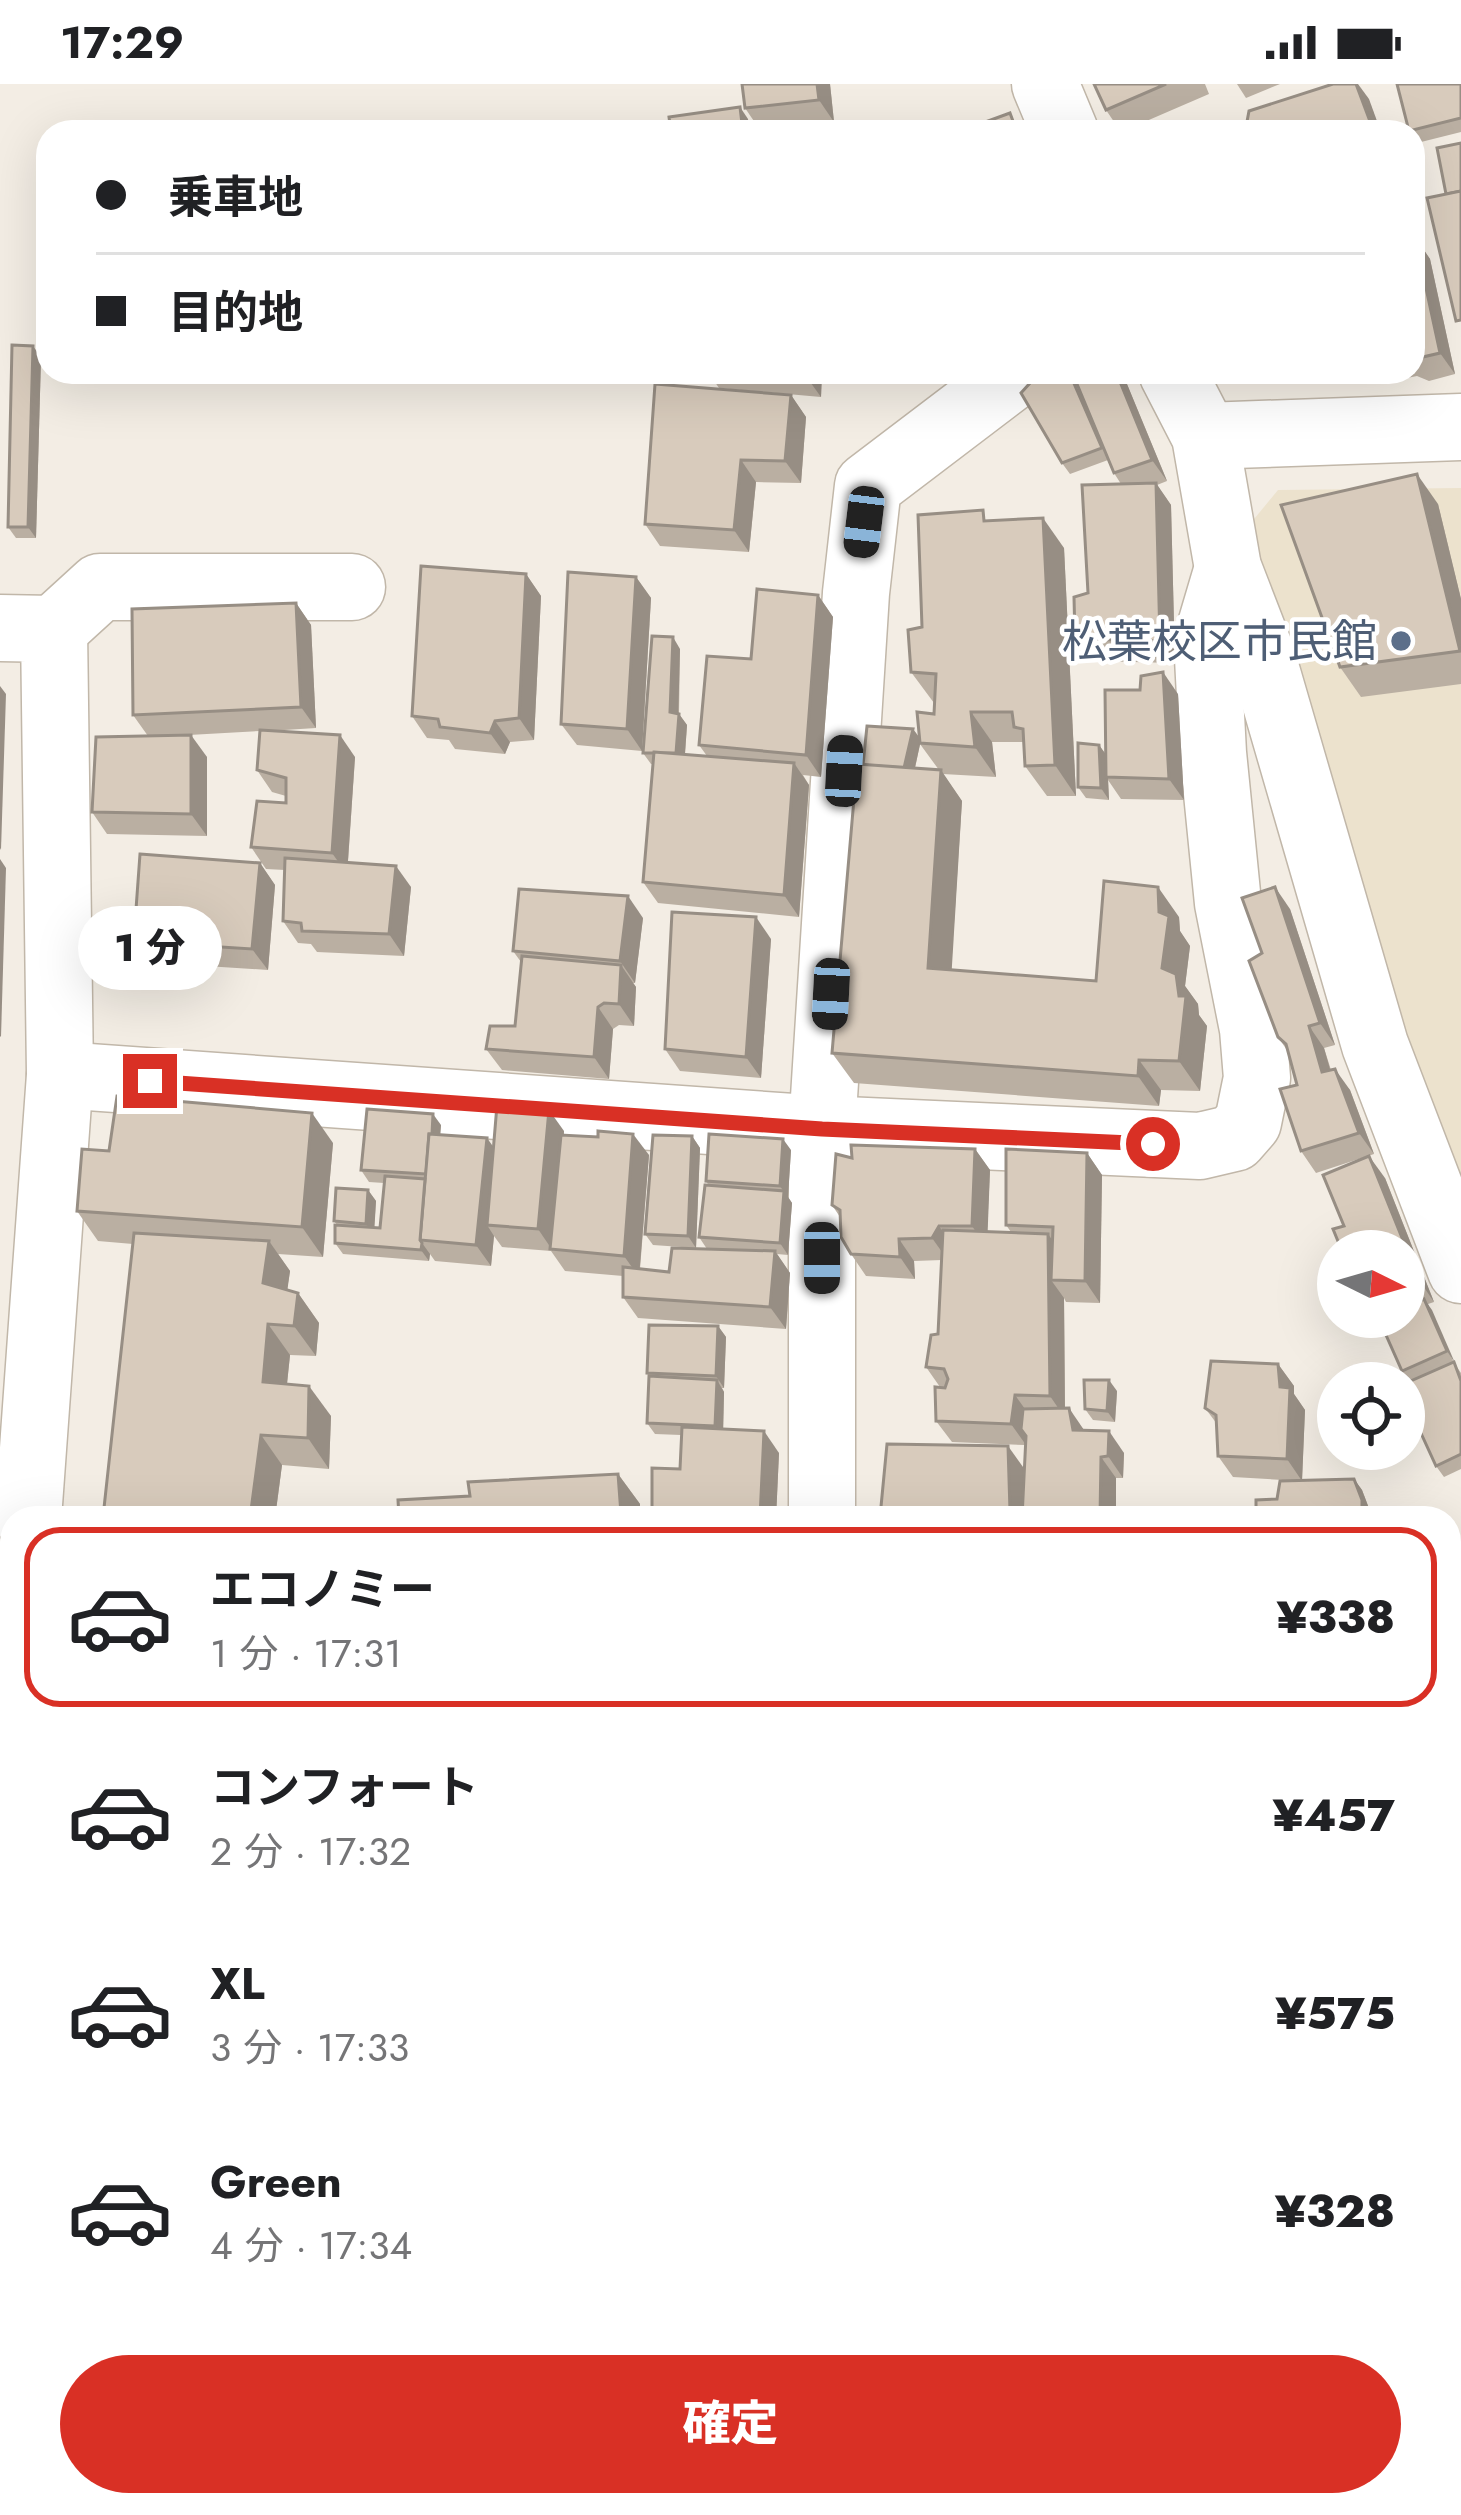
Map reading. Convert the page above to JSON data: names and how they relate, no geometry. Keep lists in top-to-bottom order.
{
  "places": ["松葉校区市民館"],
  "north": "right",
  "page": {
    "status": "17:29",
    "banner": ["乗車地", "目的地"],
    "bubble": "1 分",
    "list": [
      {
        "name": "エコノミー",
        "note": "1 分 · 17:31",
        "value": "¥338"
      },
      {
        "name": "コンフォート",
        "note": "2 分 · 17:32",
        "value": "¥457"
      },
      {
        "name": "XL",
        "note": "3 分 · 17:33",
        "value": "¥575"
      },
      {
        "name": "Green",
        "note": "4 分 · 17:34",
        "value": "¥328"
      }
    ],
    "buttons": "確定"
  }
}
